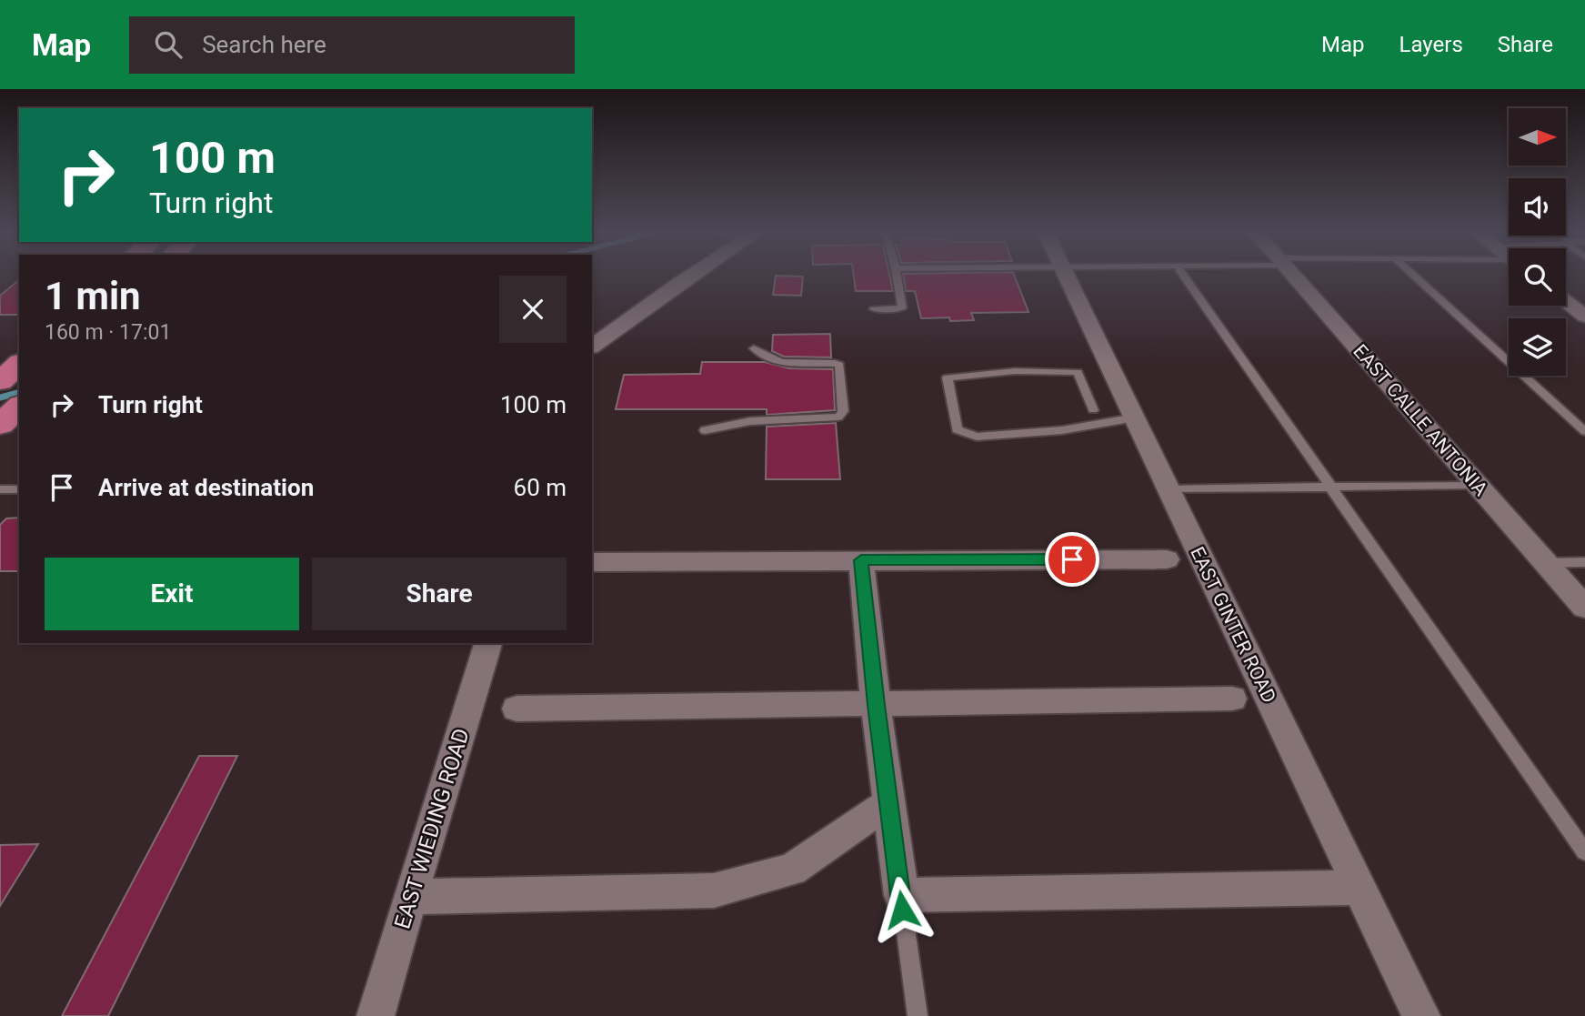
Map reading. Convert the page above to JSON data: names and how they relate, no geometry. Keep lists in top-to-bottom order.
{
  "streets": {
    "street": ["EAST CALLE ANTONIA", "EAST GINTER ROAD", "EAST WIEDING ROAD"]
  },
  "north": "right",
  "page": {
    "header": "Map",
    "search": "Search here",
    "nav": ["Map", "Layers", "Share"],
    "turn": ["100 m", "Turn right"],
    "heading": ["1 min", "160 m · 17:01"],
    "list": [
      {
        "name": "Turn right",
        "value": "100 m"
      },
      {
        "name": "Arrive at destination",
        "value": "60 m"
      }
    ],
    "buttons": ["Exit", "Share"]
  }
}
